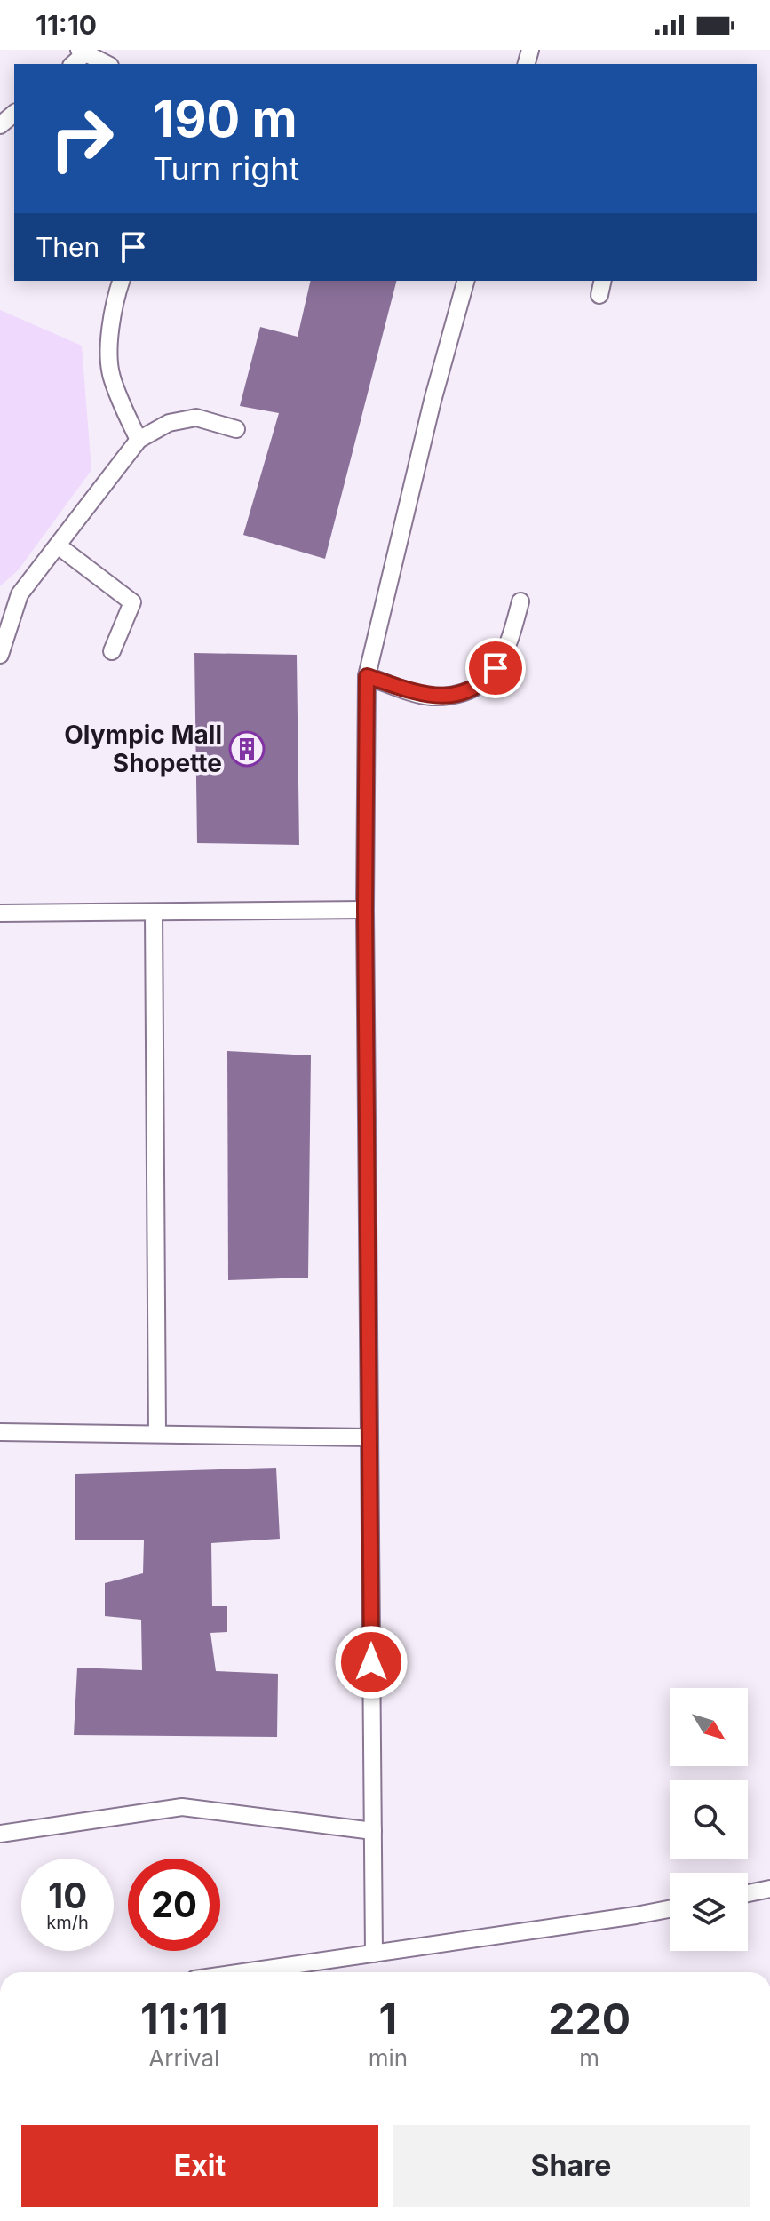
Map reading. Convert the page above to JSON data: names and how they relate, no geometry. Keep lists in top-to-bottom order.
{
  "places": {
    "building": ["Olympic Mall Shopette"]
  },
  "north": "bottom right",
  "page": {
    "status": "11:10",
    "turn": ["190 m", "Turn right"],
    "then": "Then",
    "speed": "10 km/h",
    "limit": "20",
    "eta": [
      "11:11",
      "Arrival",
      "1",
      "min",
      "220",
      "m"
    ],
    "buttons": ["Exit", "Share"]
  }
}
